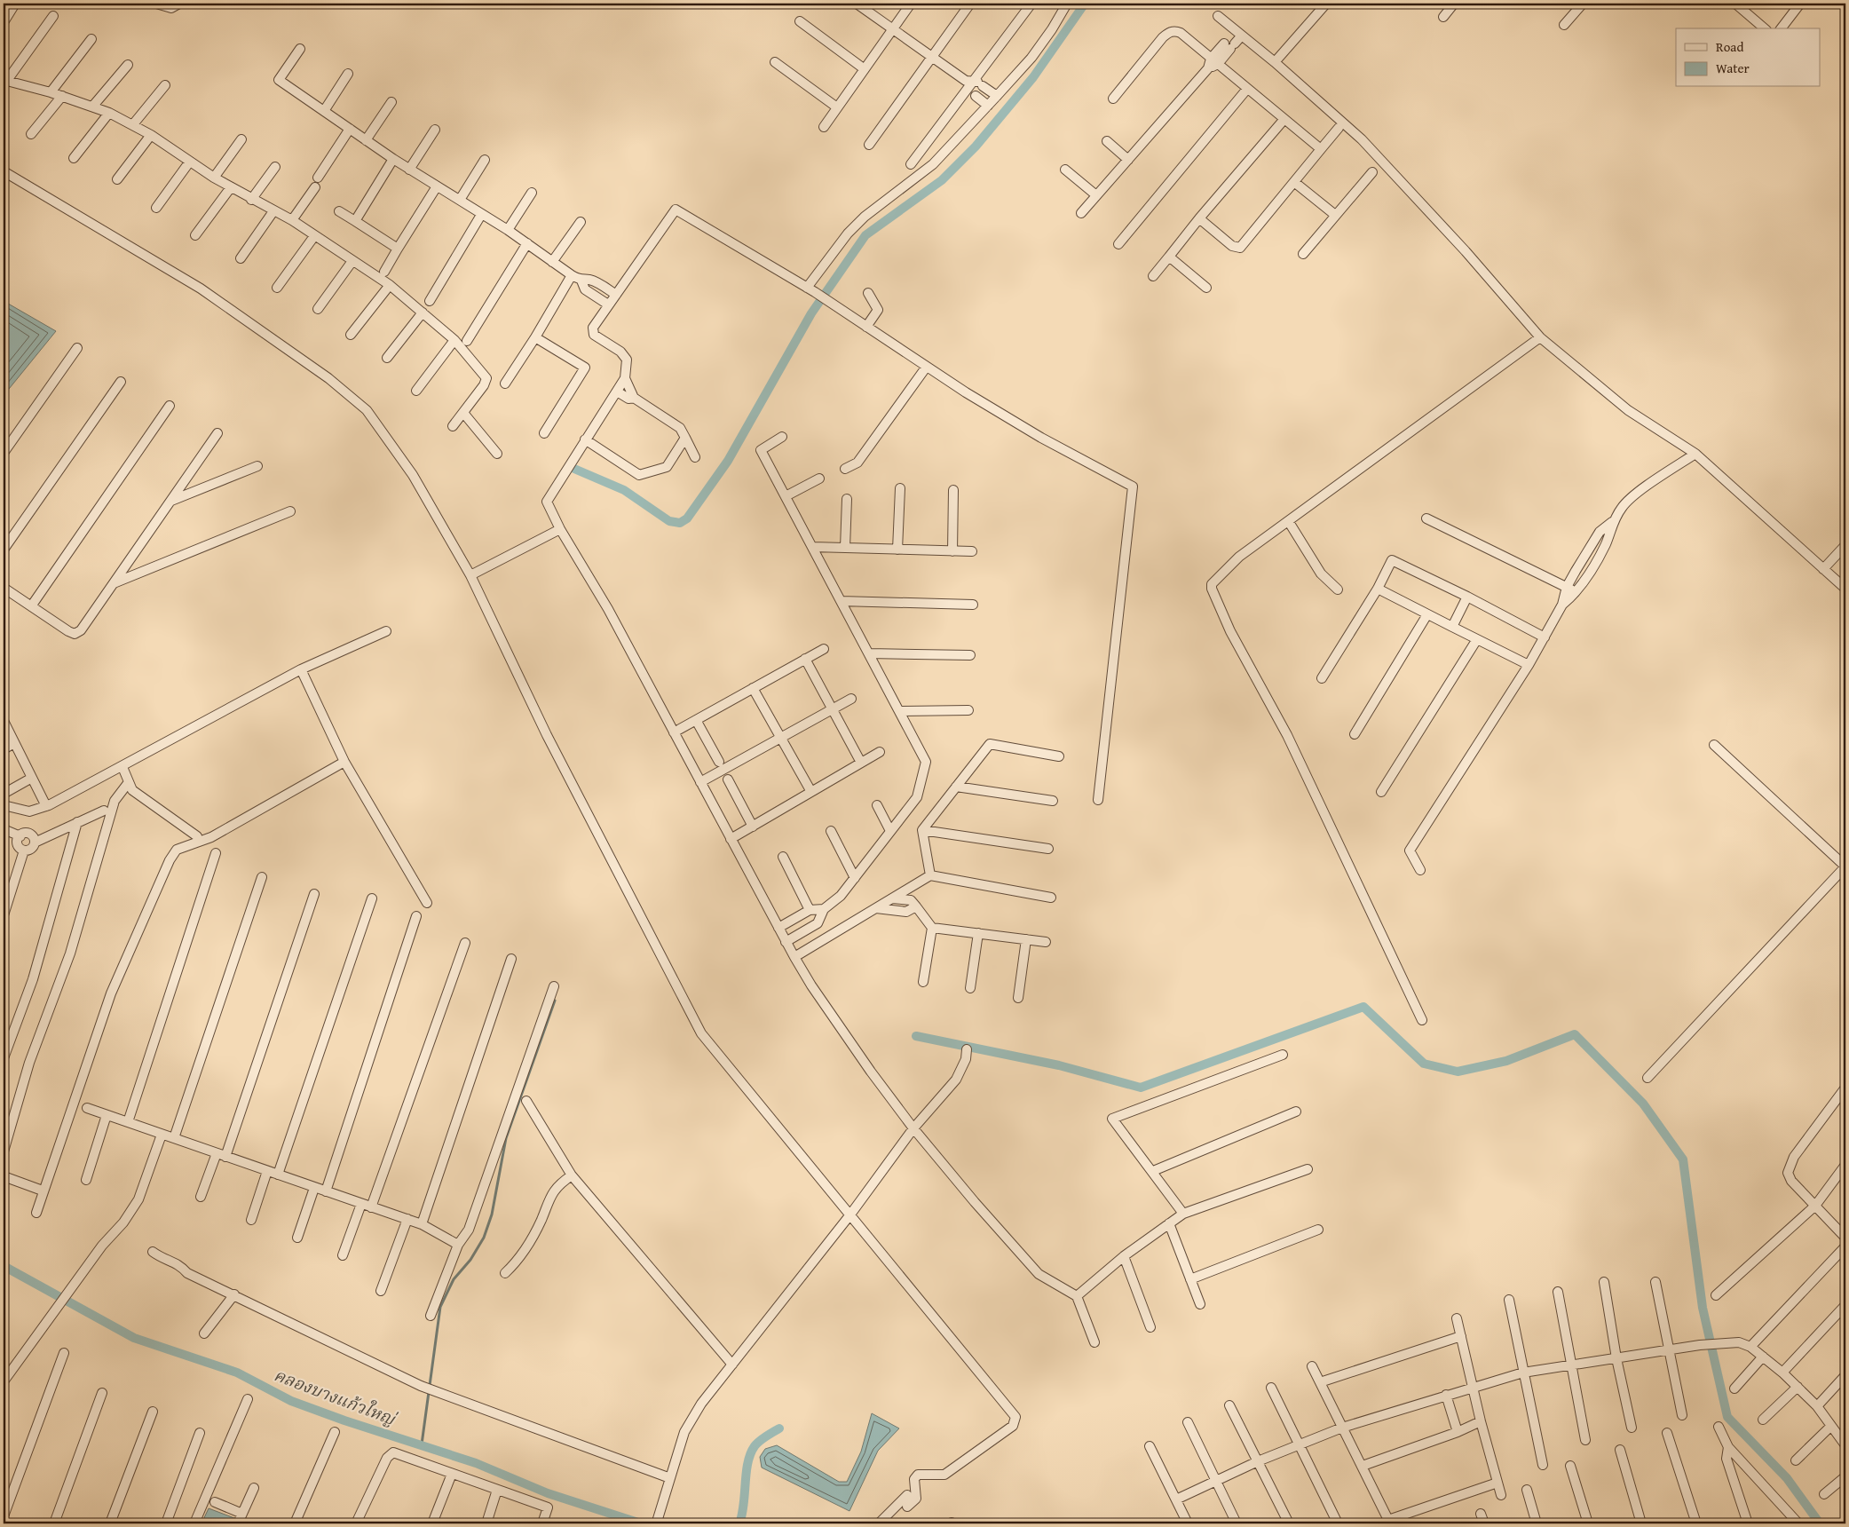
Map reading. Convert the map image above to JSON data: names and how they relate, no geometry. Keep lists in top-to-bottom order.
{
  "water": ["คลองบางแก้วใหญ่"],
  "legend": ["Road", "Water"]
}
